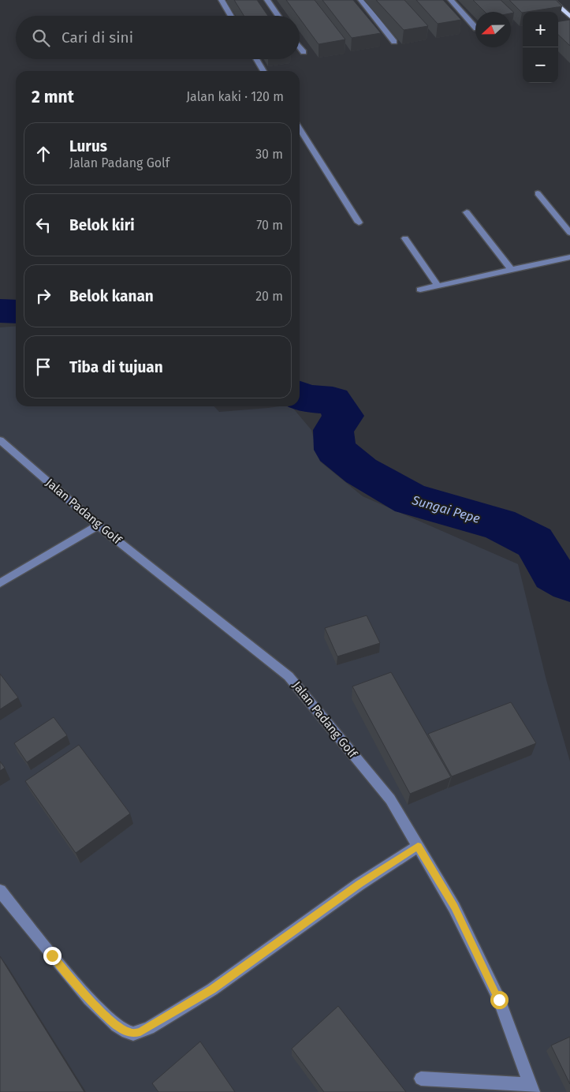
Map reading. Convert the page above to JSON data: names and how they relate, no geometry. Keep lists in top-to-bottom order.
{
  "streets": {
    "street": ["Jalan Padang Golf"]
  },
  "water": ["Sungai Pepe"],
  "north": "left",
  "page": {
    "map_buttons": ["+", "−"],
    "search": "Cari di sini",
    "heading": ["2 mnt", "Jalan kaki · 120 m"],
    "list": [
      ["Lurus", "Jalan Padang Golf", "30 m"],
      ["Belok kiri", "70 m"],
      ["Belok kanan", "20 m"],
      "Tiba di tujuan"
    ]
  }
}
